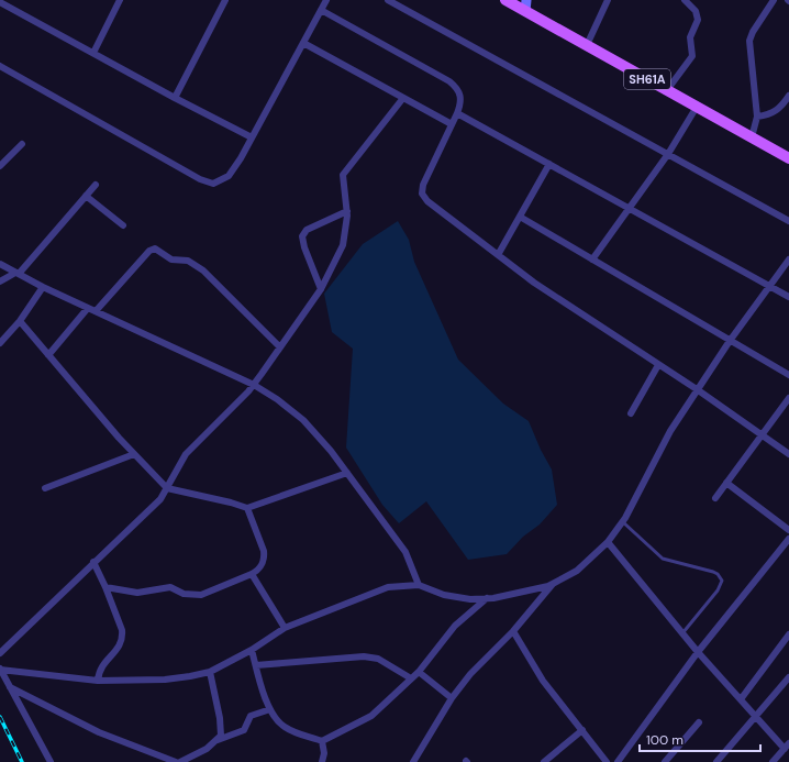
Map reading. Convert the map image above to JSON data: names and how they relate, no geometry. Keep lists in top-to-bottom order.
{
  "streets": {
    "main road": ["SH61A"]
  },
  "scale_bar": "100 m"
}
